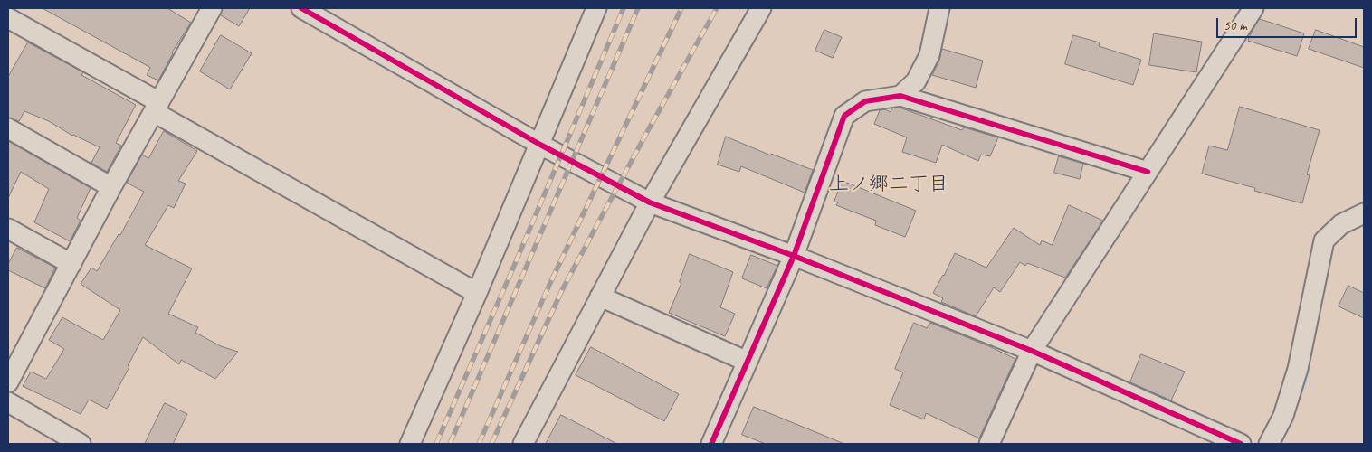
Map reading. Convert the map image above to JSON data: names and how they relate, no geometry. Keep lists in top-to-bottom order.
{
  "districts": ["上ノ郷二丁目"],
  "scale_bar": "50 m"
}
